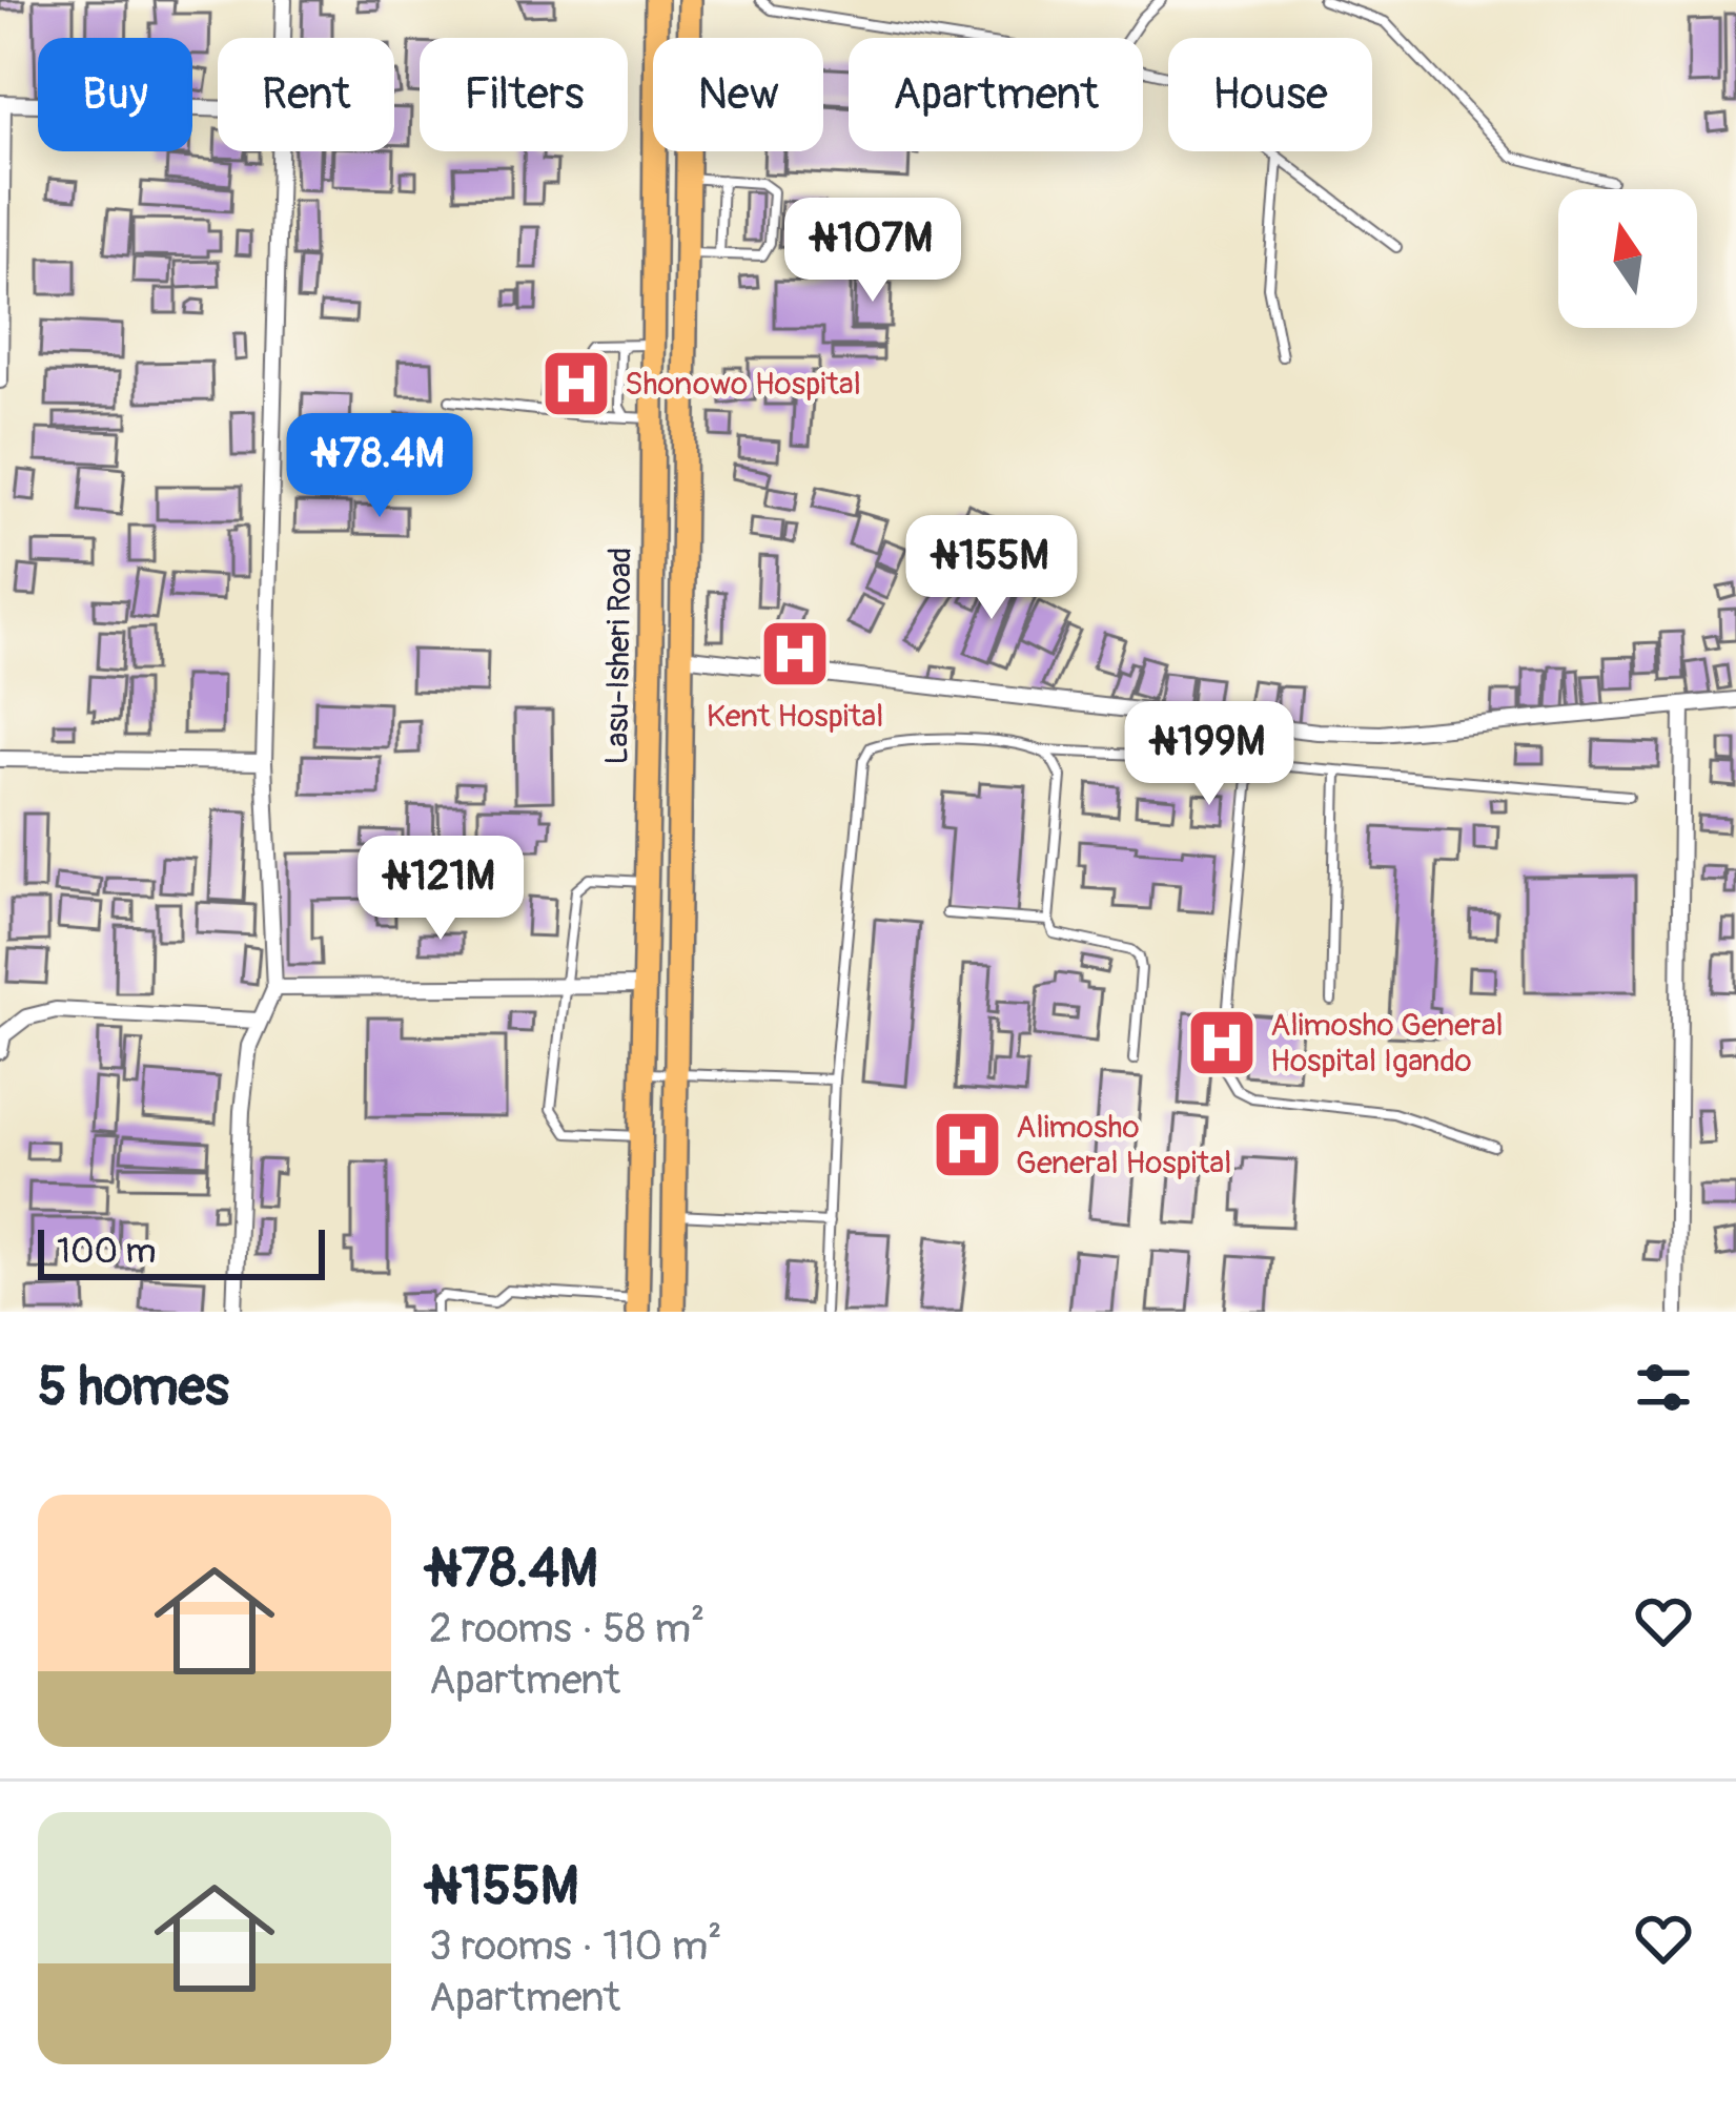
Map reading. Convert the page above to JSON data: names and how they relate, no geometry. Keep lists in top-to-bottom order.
{
  "streets": {
    "main road": ["Lasu-Isheri Road"]
  },
  "places": {
    "hospital": [
      "Shonowo Hospital",
      "Kent Hospital",
      "Alimosho General Hospital Igando",
      "Alimosho General Hospital"
    ]
  },
  "scale_bar": "100 m",
  "north": "top",
  "page": {
    "chip": [
      "Buy",
      "Rent",
      "Filters",
      "New",
      "Apartment",
      "House"
    ],
    "price": [
      "₦107M",
      "₦78.4M",
      "₦155M",
      "₦199M",
      "₦121M"
    ],
    "scale": "100 m",
    "heading": "5 homes",
    "list": [
      {
        "name": "₦78.4M",
        "note": "2 rooms · 58 m² · Apartment"
      },
      {
        "name": "₦155M",
        "note": "3 rooms · 110 m² · Apartment"
      }
    ]
  }
}
